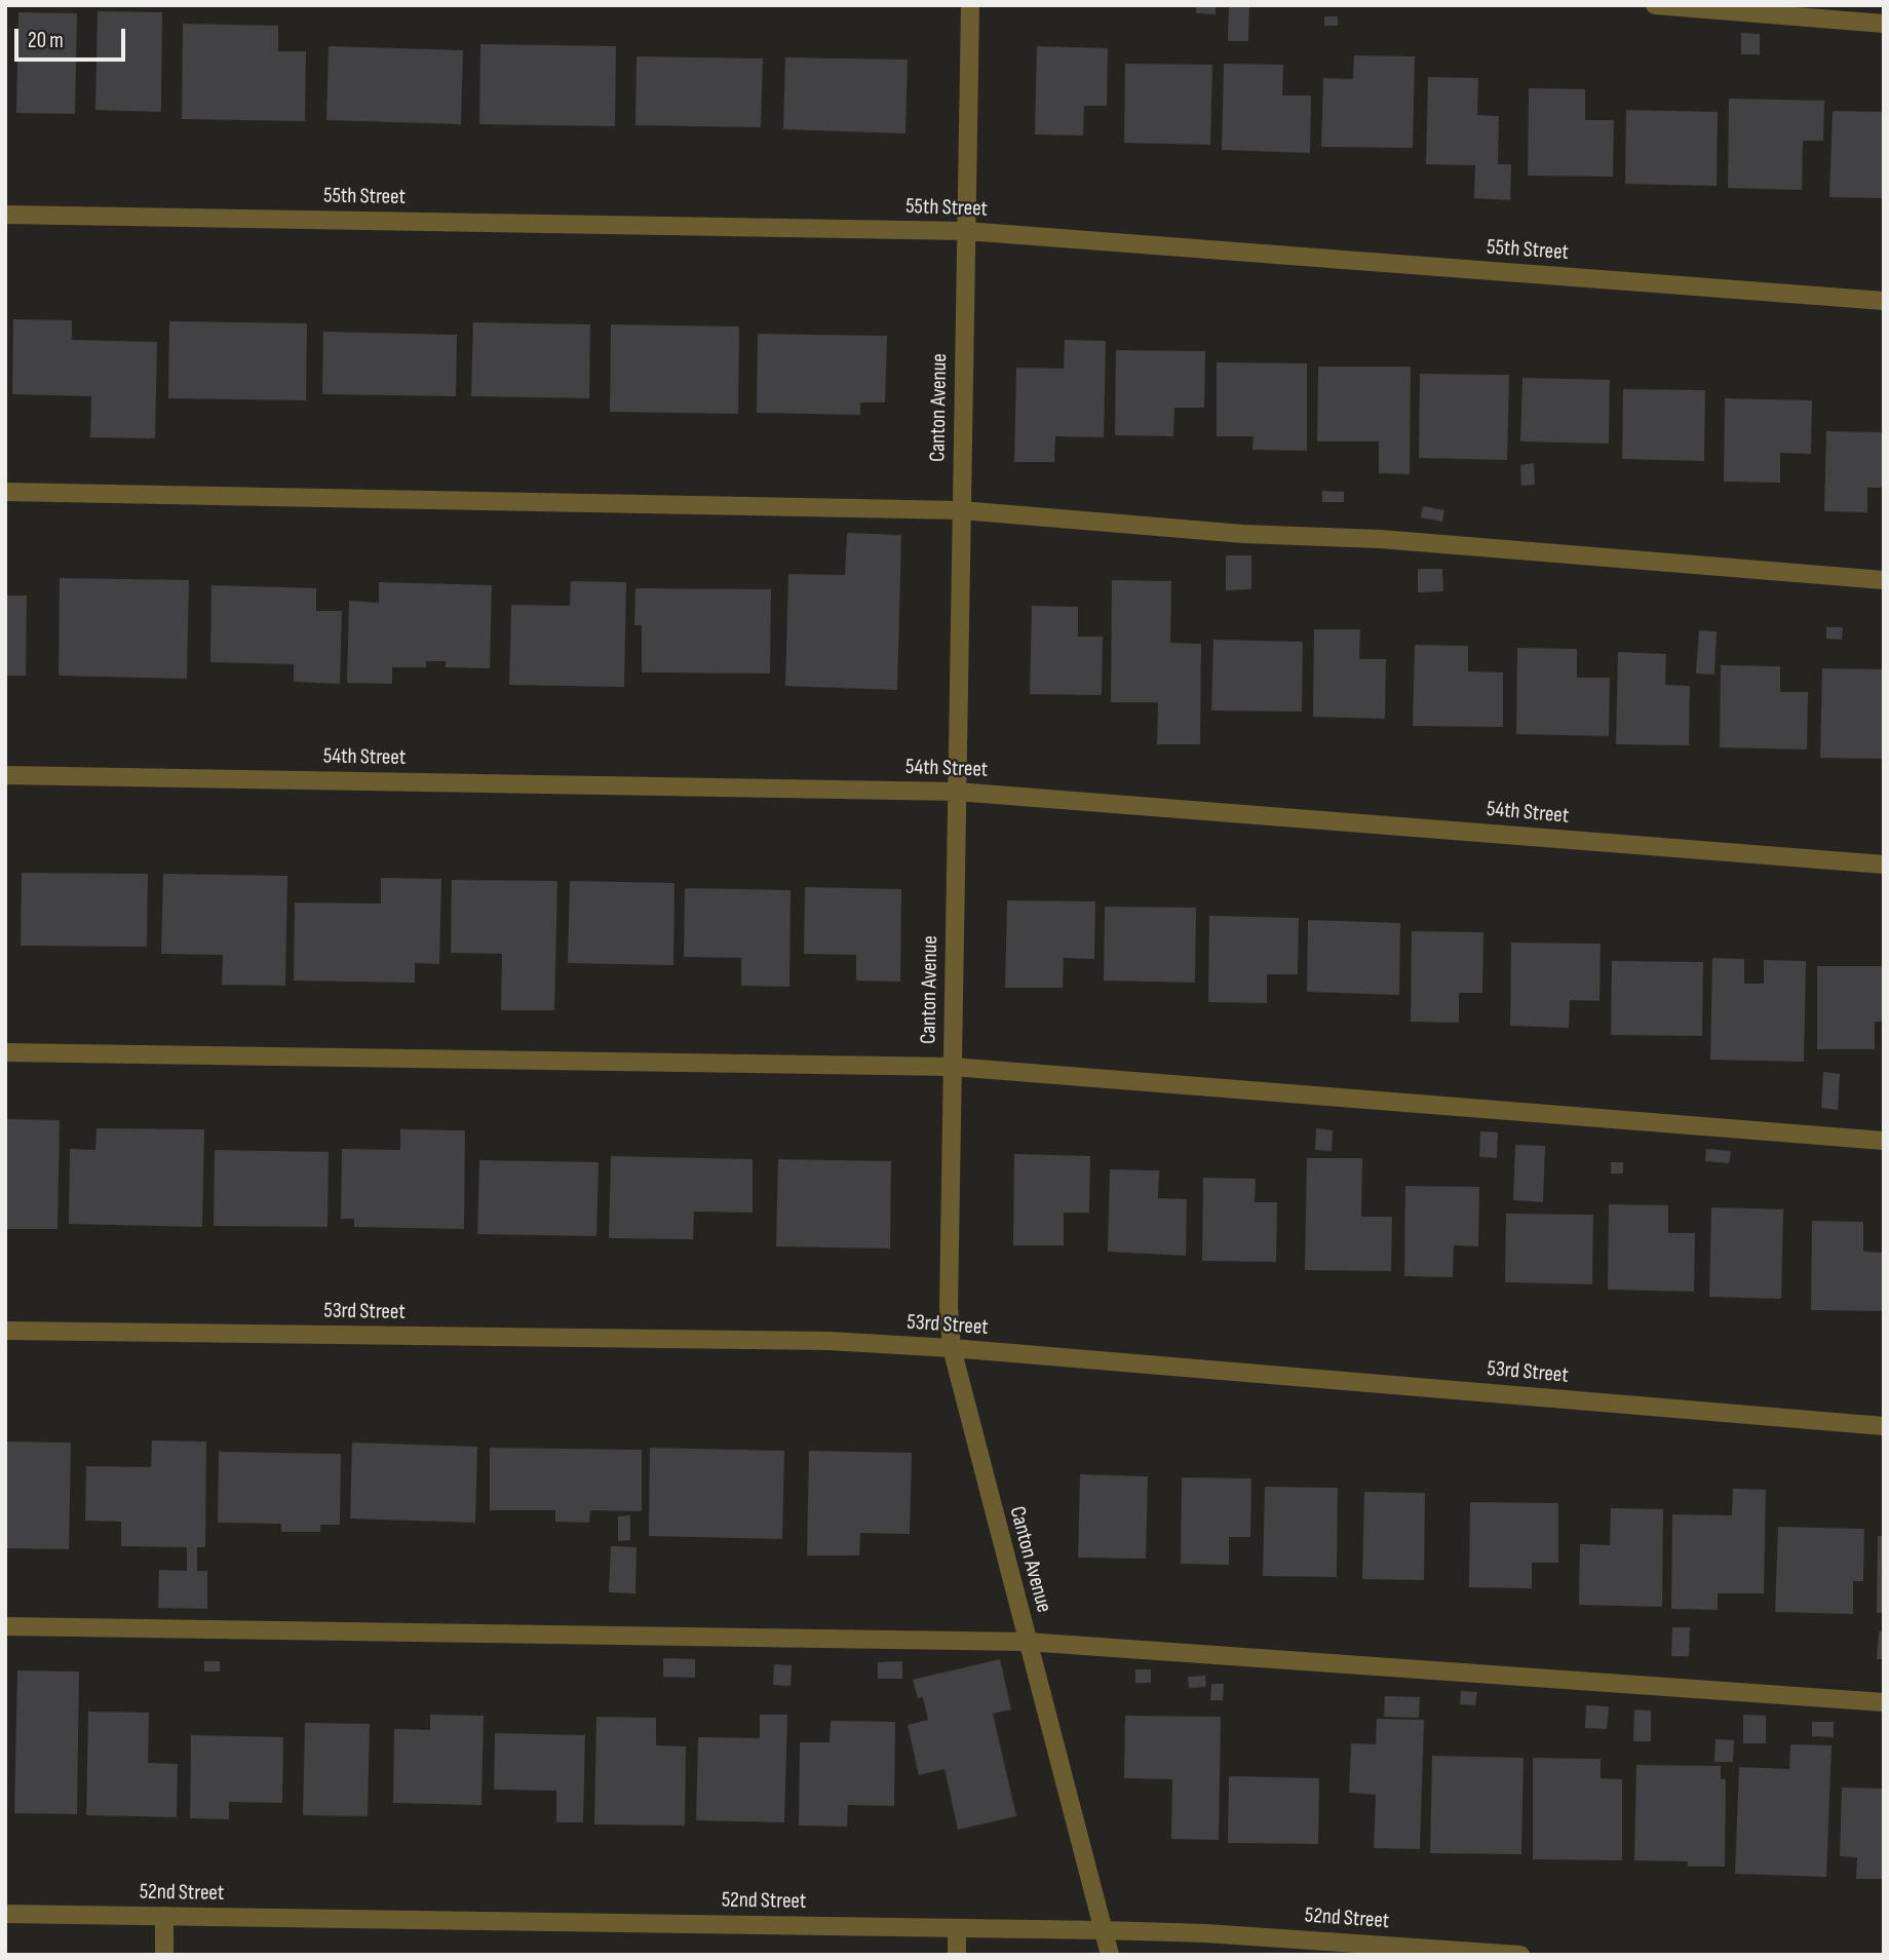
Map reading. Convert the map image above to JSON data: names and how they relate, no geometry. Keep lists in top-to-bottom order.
{
  "streets": {
    "street": [
      "55th Street",
      "Canton Avenue",
      "54th Street",
      "53rd Street",
      "52nd Street"
    ]
  },
  "crossings": [
    ["55th Street", "Canton Avenue"],
    ["Canton Avenue", "54th Street"],
    ["Canton Avenue", "53rd Street"],
    ["Canton Avenue", "52nd Street"]
  ],
  "scale_bar": "20 m"
}
